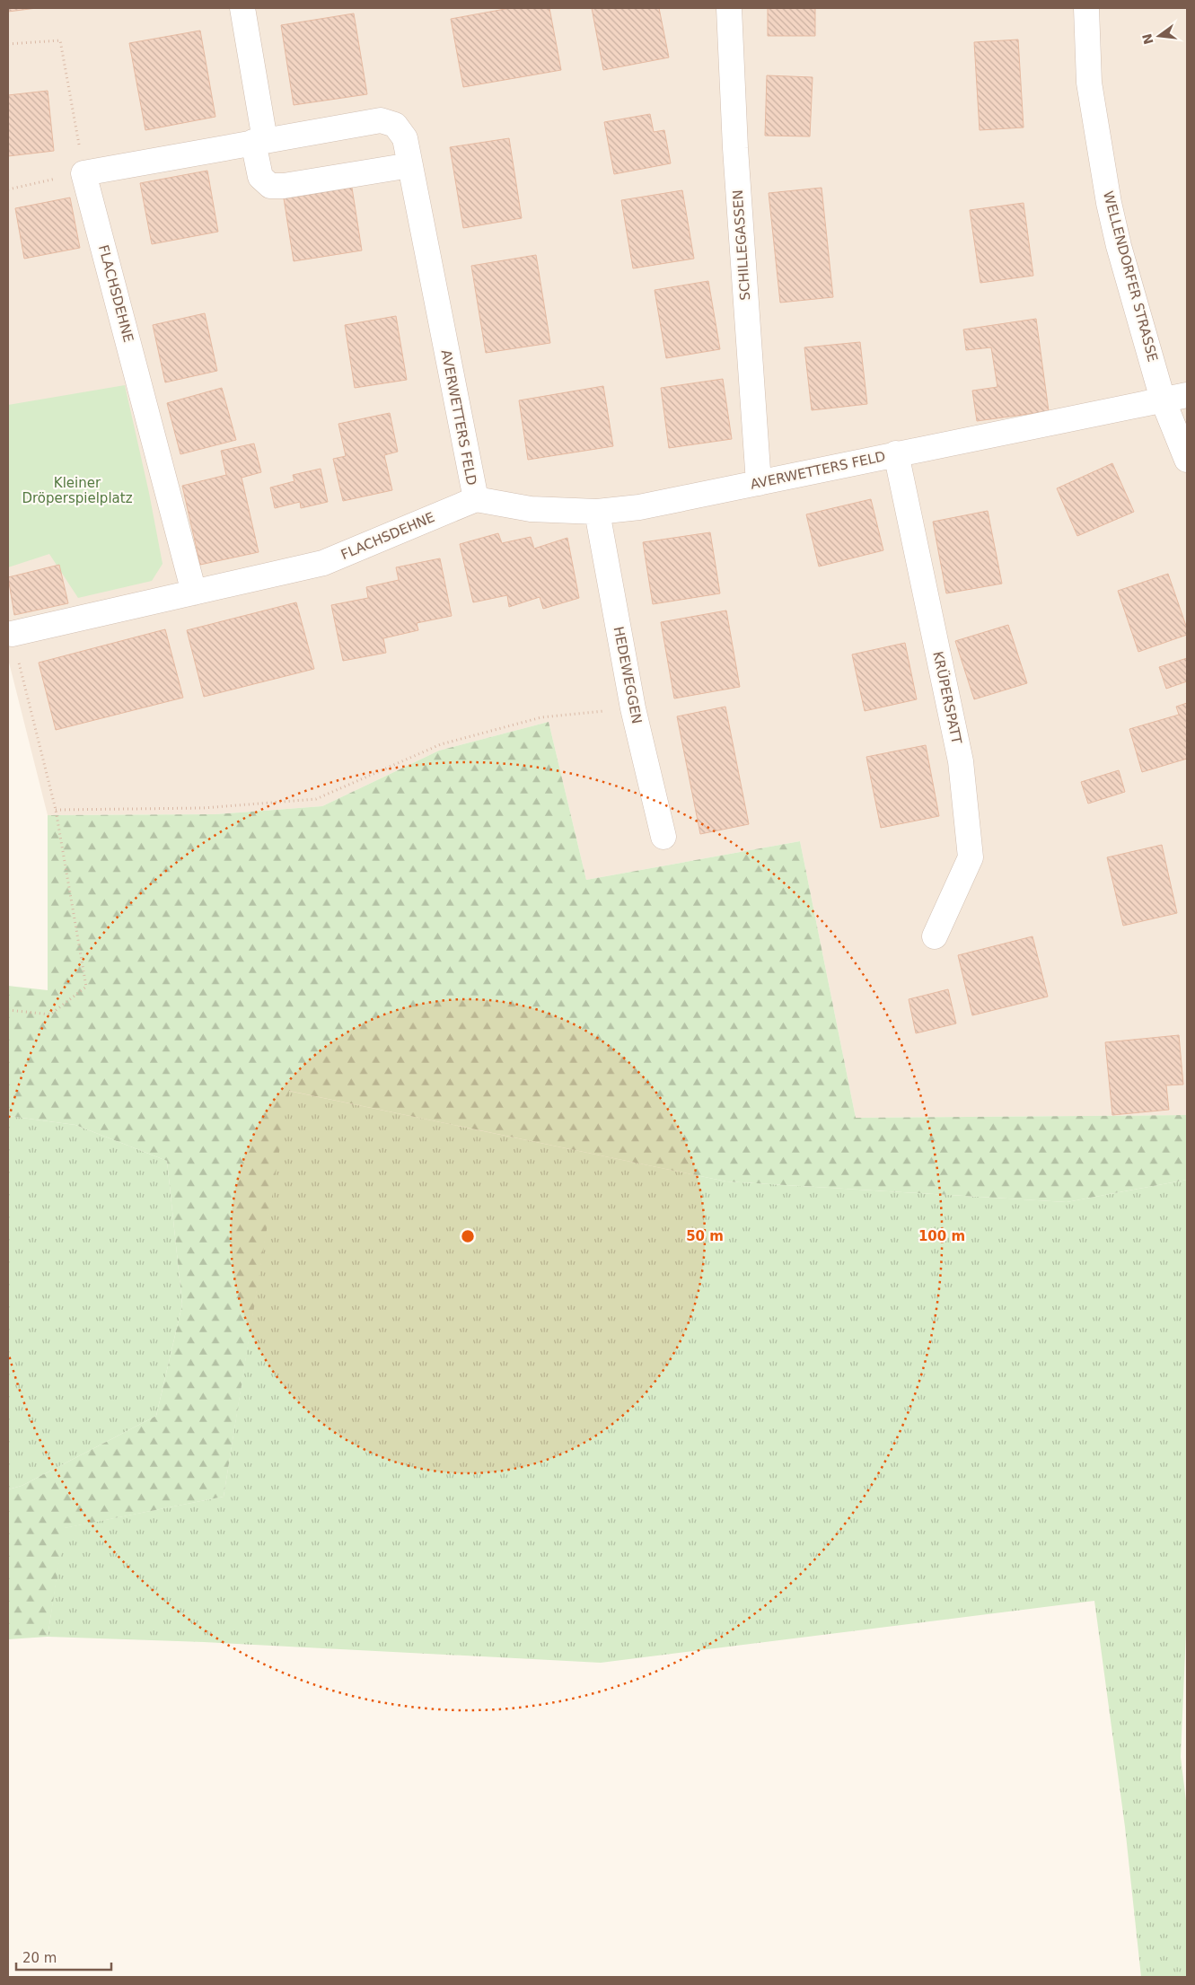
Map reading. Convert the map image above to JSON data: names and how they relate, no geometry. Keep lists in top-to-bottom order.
{
  "streets": {
    "street": [
      "SCHILLEGASSEN",
      "WELLENDORFER STRASSE",
      "FLACHSDEHNE",
      "AVERWETTERS FELD",
      "HEDEWEGGEN",
      "KRÜPERSPATT"
    ]
  },
  "crossings": [
    ["SCHILLEGASSEN", "AVERWETTERS FELD"],
    ["WELLENDORFER STRASSE", "AVERWETTERS FELD"],
    ["FLACHSDEHNE", "AVERWETTERS FELD"],
    ["AVERWETTERS FELD", "HEDEWEGGEN"],
    ["AVERWETTERS FELD", "KRÜPERSPATT"]
  ],
  "parks": ["Kleiner Dröperspielplatz"],
  "scale_bar": "20 m",
  "north": "left",
  "rings": ["50 m", "100 m"]
}
